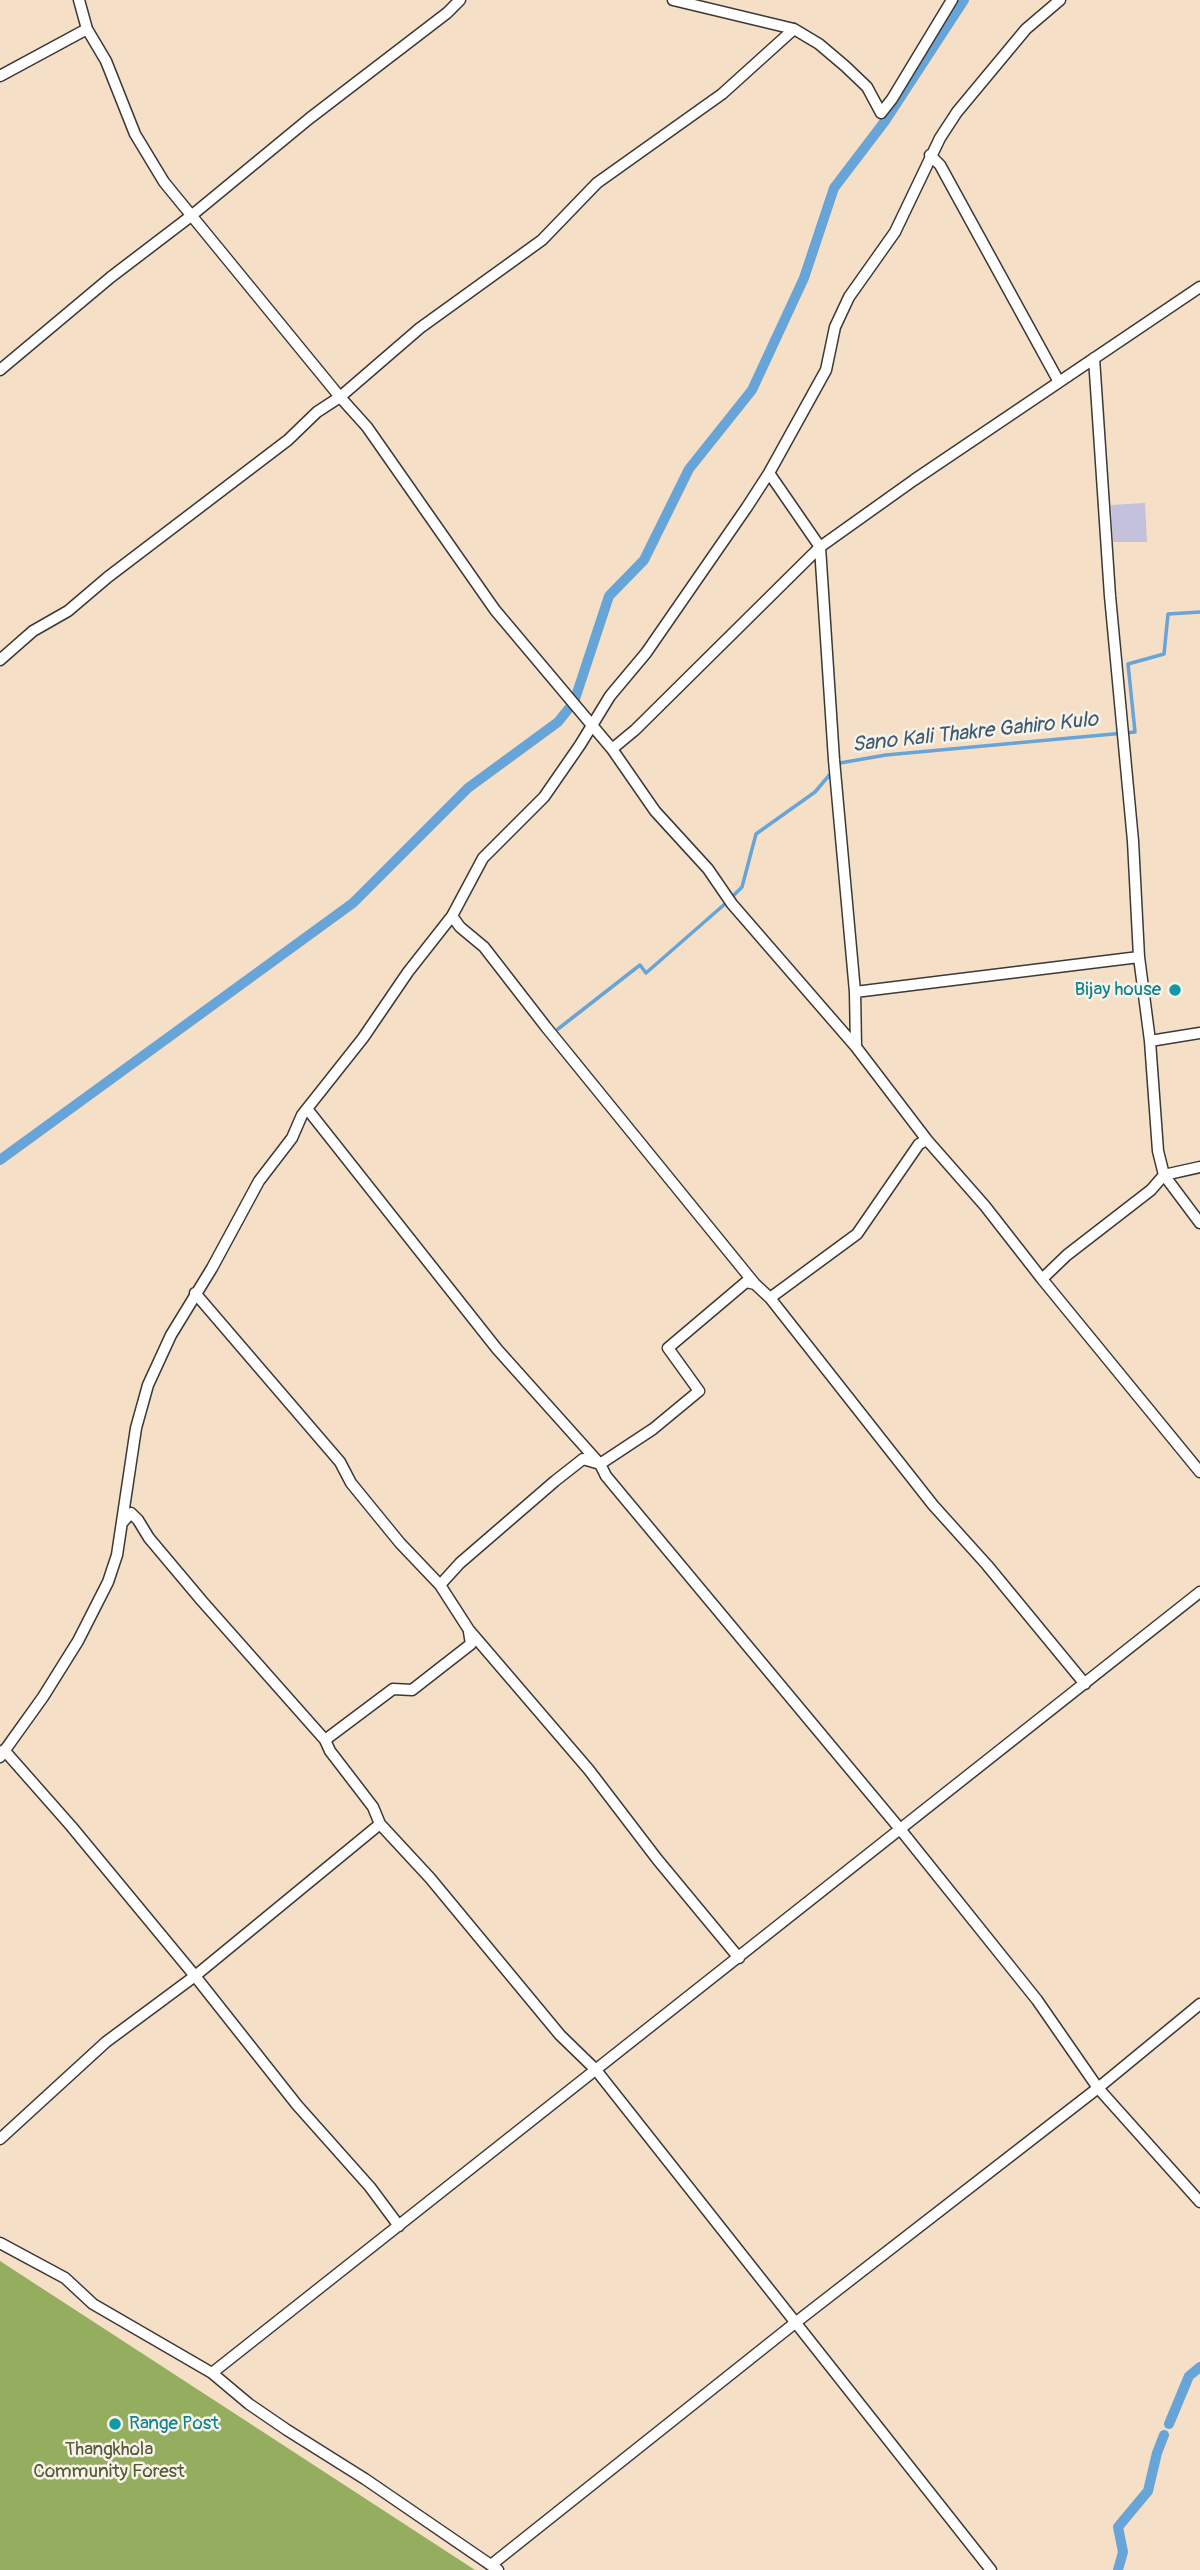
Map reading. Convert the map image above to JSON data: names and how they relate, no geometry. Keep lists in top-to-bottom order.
{
  "water": ["Sano Kali Thakre Gahiro Kulo"],
  "parks": ["Thangkhola Community Forest"],
  "places": ["Bijay house", "Range Post"]
}
